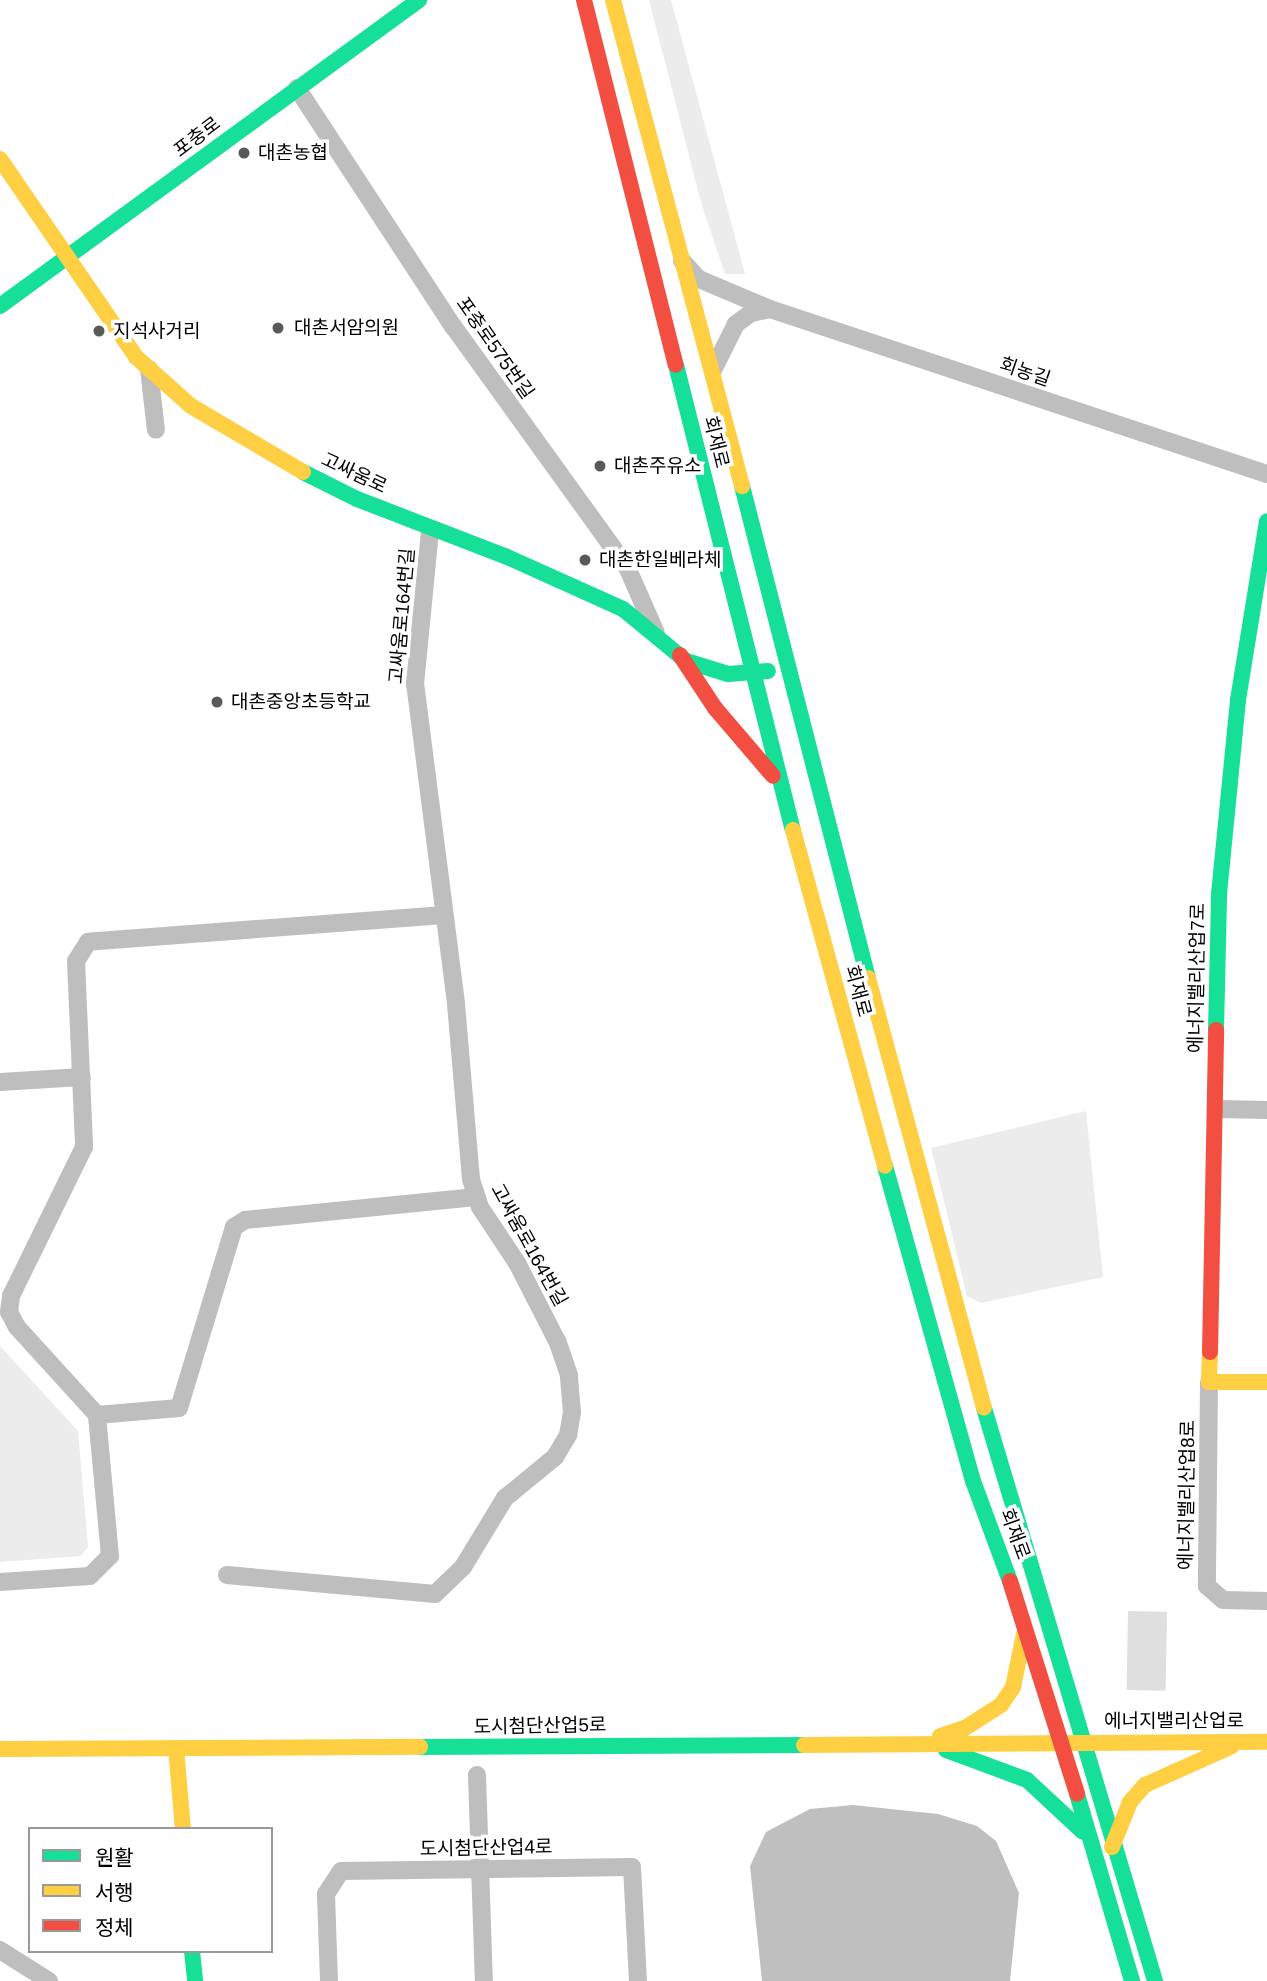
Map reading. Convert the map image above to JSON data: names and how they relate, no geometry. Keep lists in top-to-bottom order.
{
  "streets": {
    "main road": [
      "포충로",
      "회재로",
      "고싸움로",
      "에너지밸리산업7로",
      "에너지밸리산업로",
      "도시첨단산업5로"
    ],
    "street": [
      "포충로575번길",
      "회농길",
      "고싸움로164번길",
      "에너지밸리산업8로",
      "도시첨단산업4로"
    ]
  },
  "crossings": [
    ["포충로", "포충로575번길"],
    ["포충로", "고싸움로"],
    ["포충로575번길", "고싸움로"],
    ["회농길", "회재로"],
    ["회재로", "고싸움로"],
    ["회재로", "에너지밸리산업로"],
    ["회재로", "도시첨단산업5로"],
    ["고싸움로", "고싸움로164번길"],
    ["에너지밸리산업7로", "에너지밸리산업8로"],
    ["에너지밸리산업로", "도시첨단산업5로"]
  ],
  "places": [
    "대촌농협",
    "대촌서암의원",
    "지석사거리",
    "대촌주유소",
    "대촌한일베라체",
    "대촌중앙초등학교"
  ],
  "legend": ["원활", "서행", "정체"]
}
